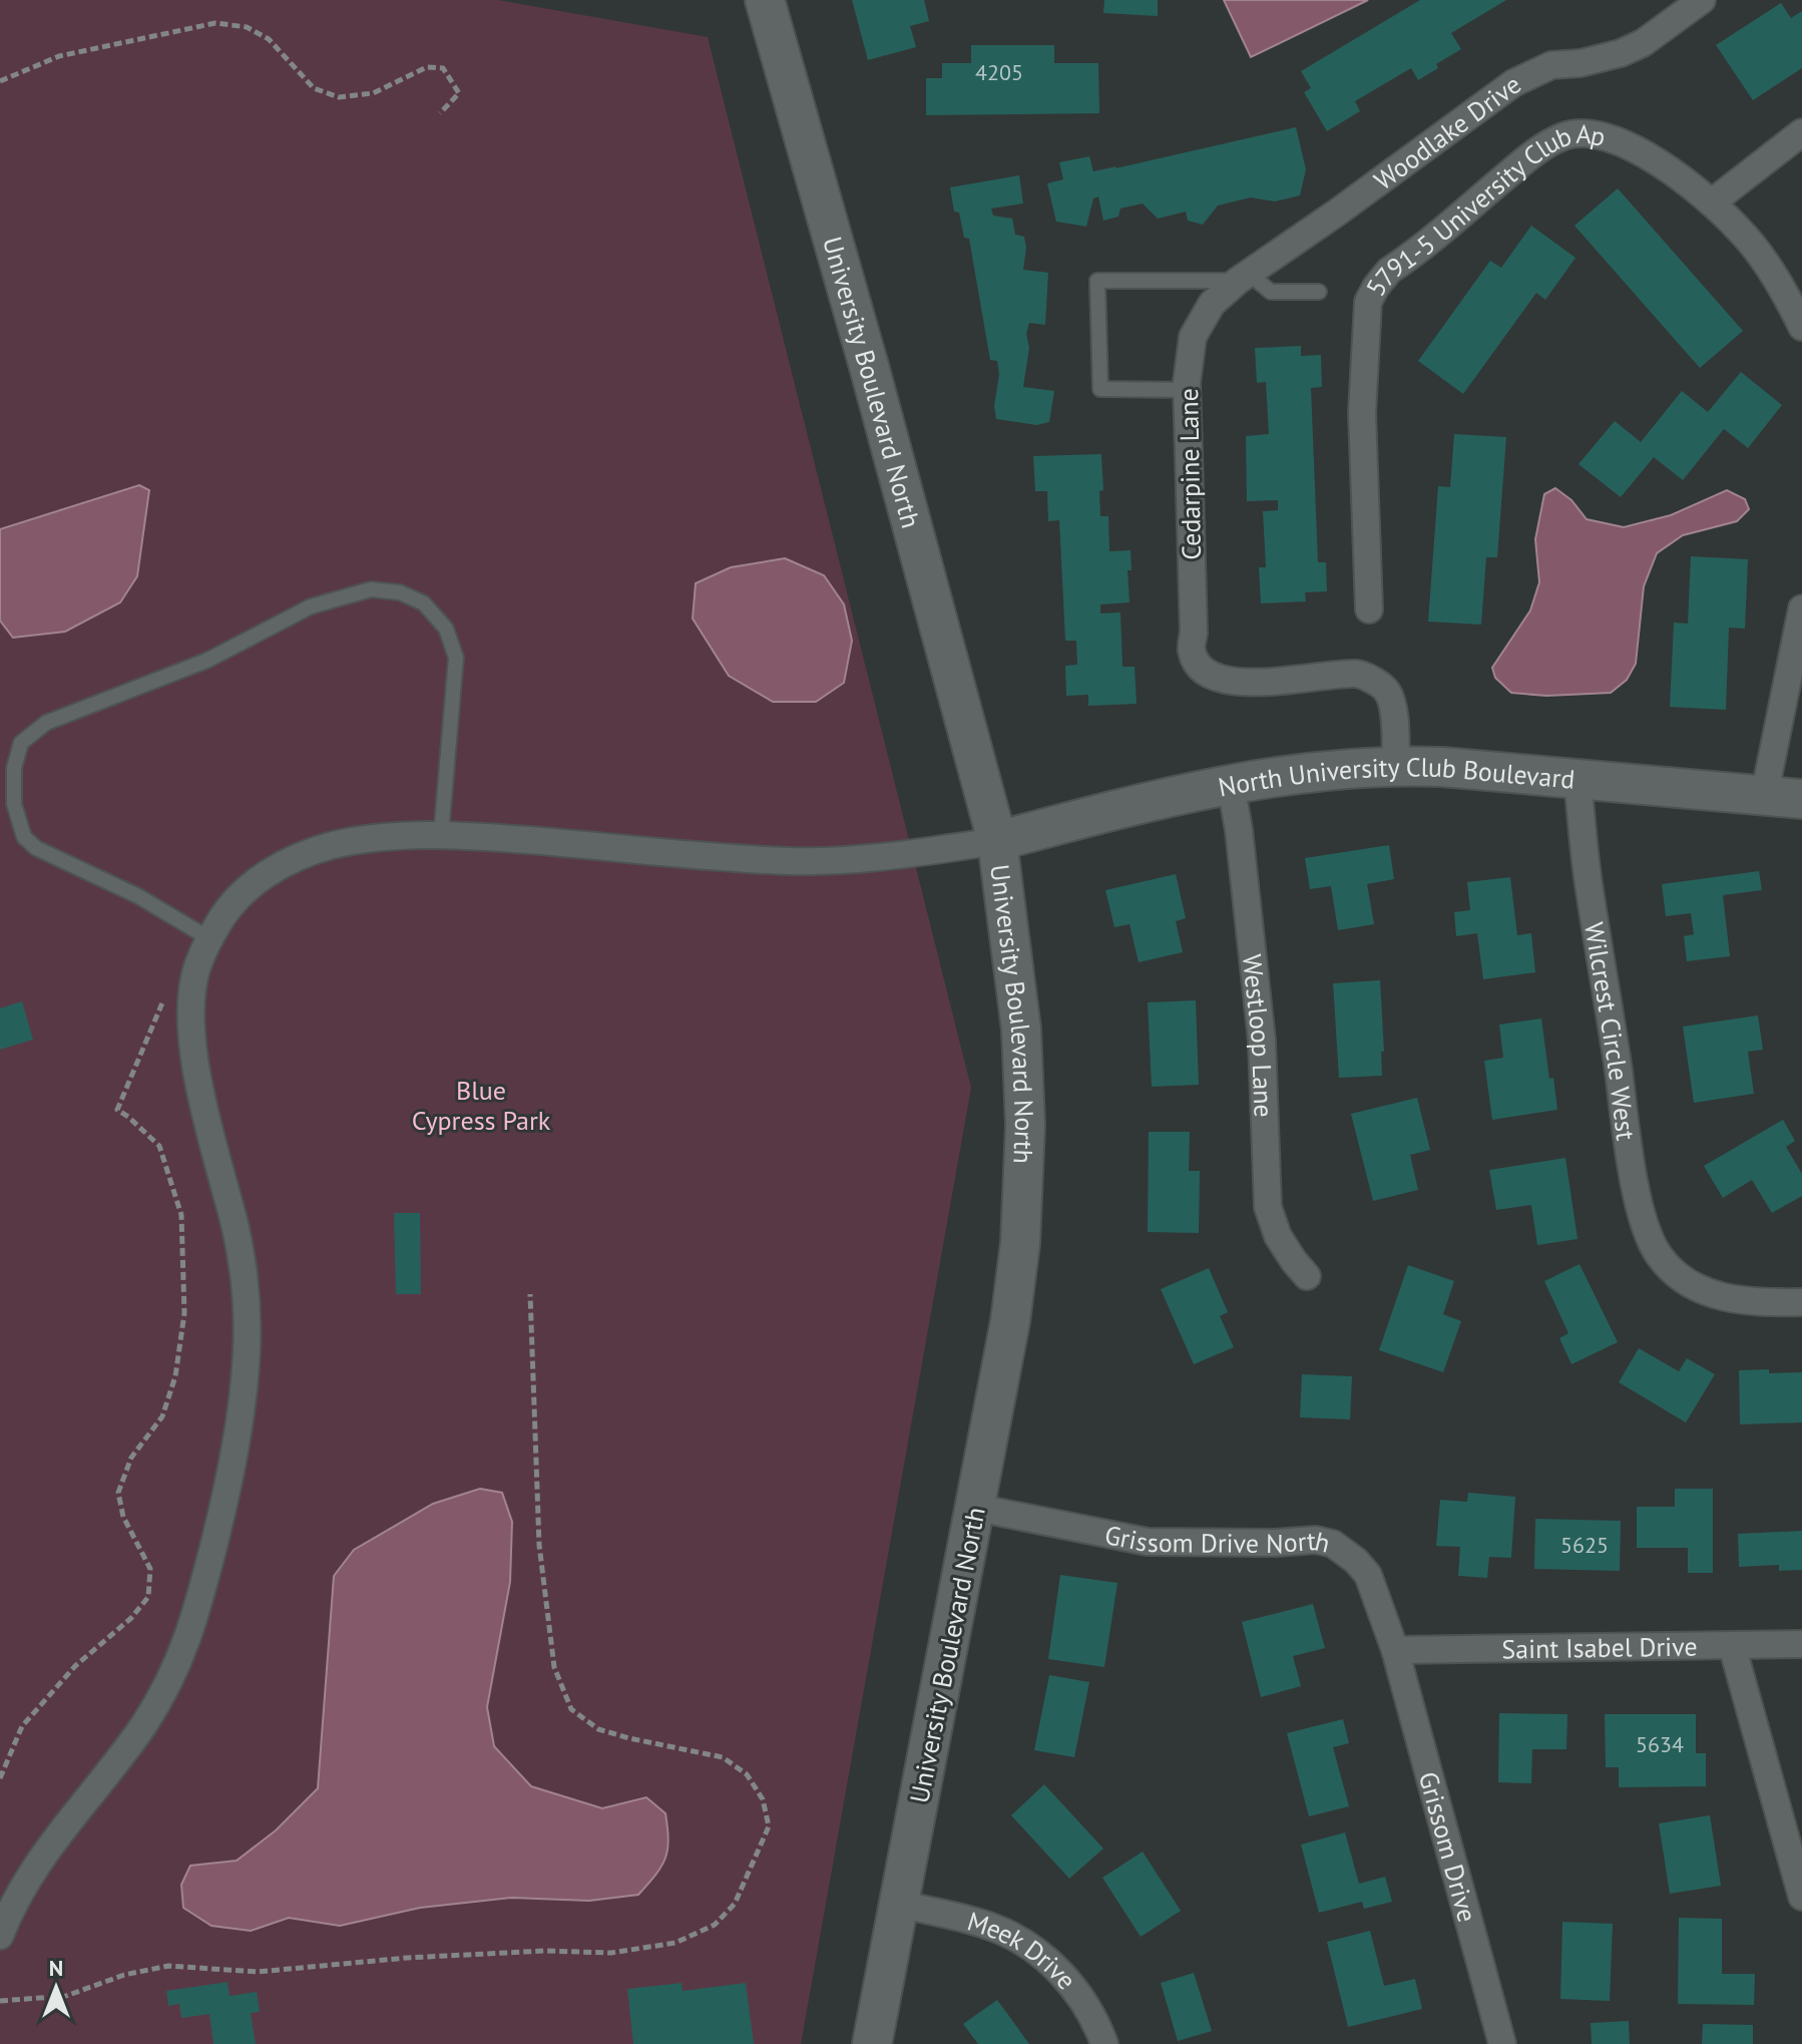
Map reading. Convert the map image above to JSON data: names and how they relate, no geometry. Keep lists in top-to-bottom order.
{
  "streets": {
    "street": [
      "Woodlake Drive",
      "5791-5 University Club Ap",
      "University Boulevard North",
      "Cedarpine Lane",
      "North University Club Boulevard",
      "Wilcrest Circle West",
      "Westloop Lane",
      "Grissom Drive North",
      "Saint Isabel Drive",
      "Grissom Drive",
      "Meek Drive"
    ]
  },
  "crossings": [
    ["Woodlake Drive", "Cedarpine Lane"],
    ["University Boulevard North", "North University Club Boulevard"],
    ["University Boulevard North", "Grissom Drive North"],
    ["University Boulevard North", "Meek Drive"],
    ["Cedarpine Lane", "North University Club Boulevard"],
    ["North University Club Boulevard", "Wilcrest Circle West"],
    ["North University Club Boulevard", "Westloop Lane"],
    ["Grissom Drive North", "Saint Isabel Drive"],
    ["Grissom Drive North", "Grissom Drive"],
    ["Saint Isabel Drive", "Grissom Drive"]
  ],
  "parks": ["Blue Cypress Park"],
  "house_numbers": ["4205", "5625", "5634"],
  "north": "top"
}
